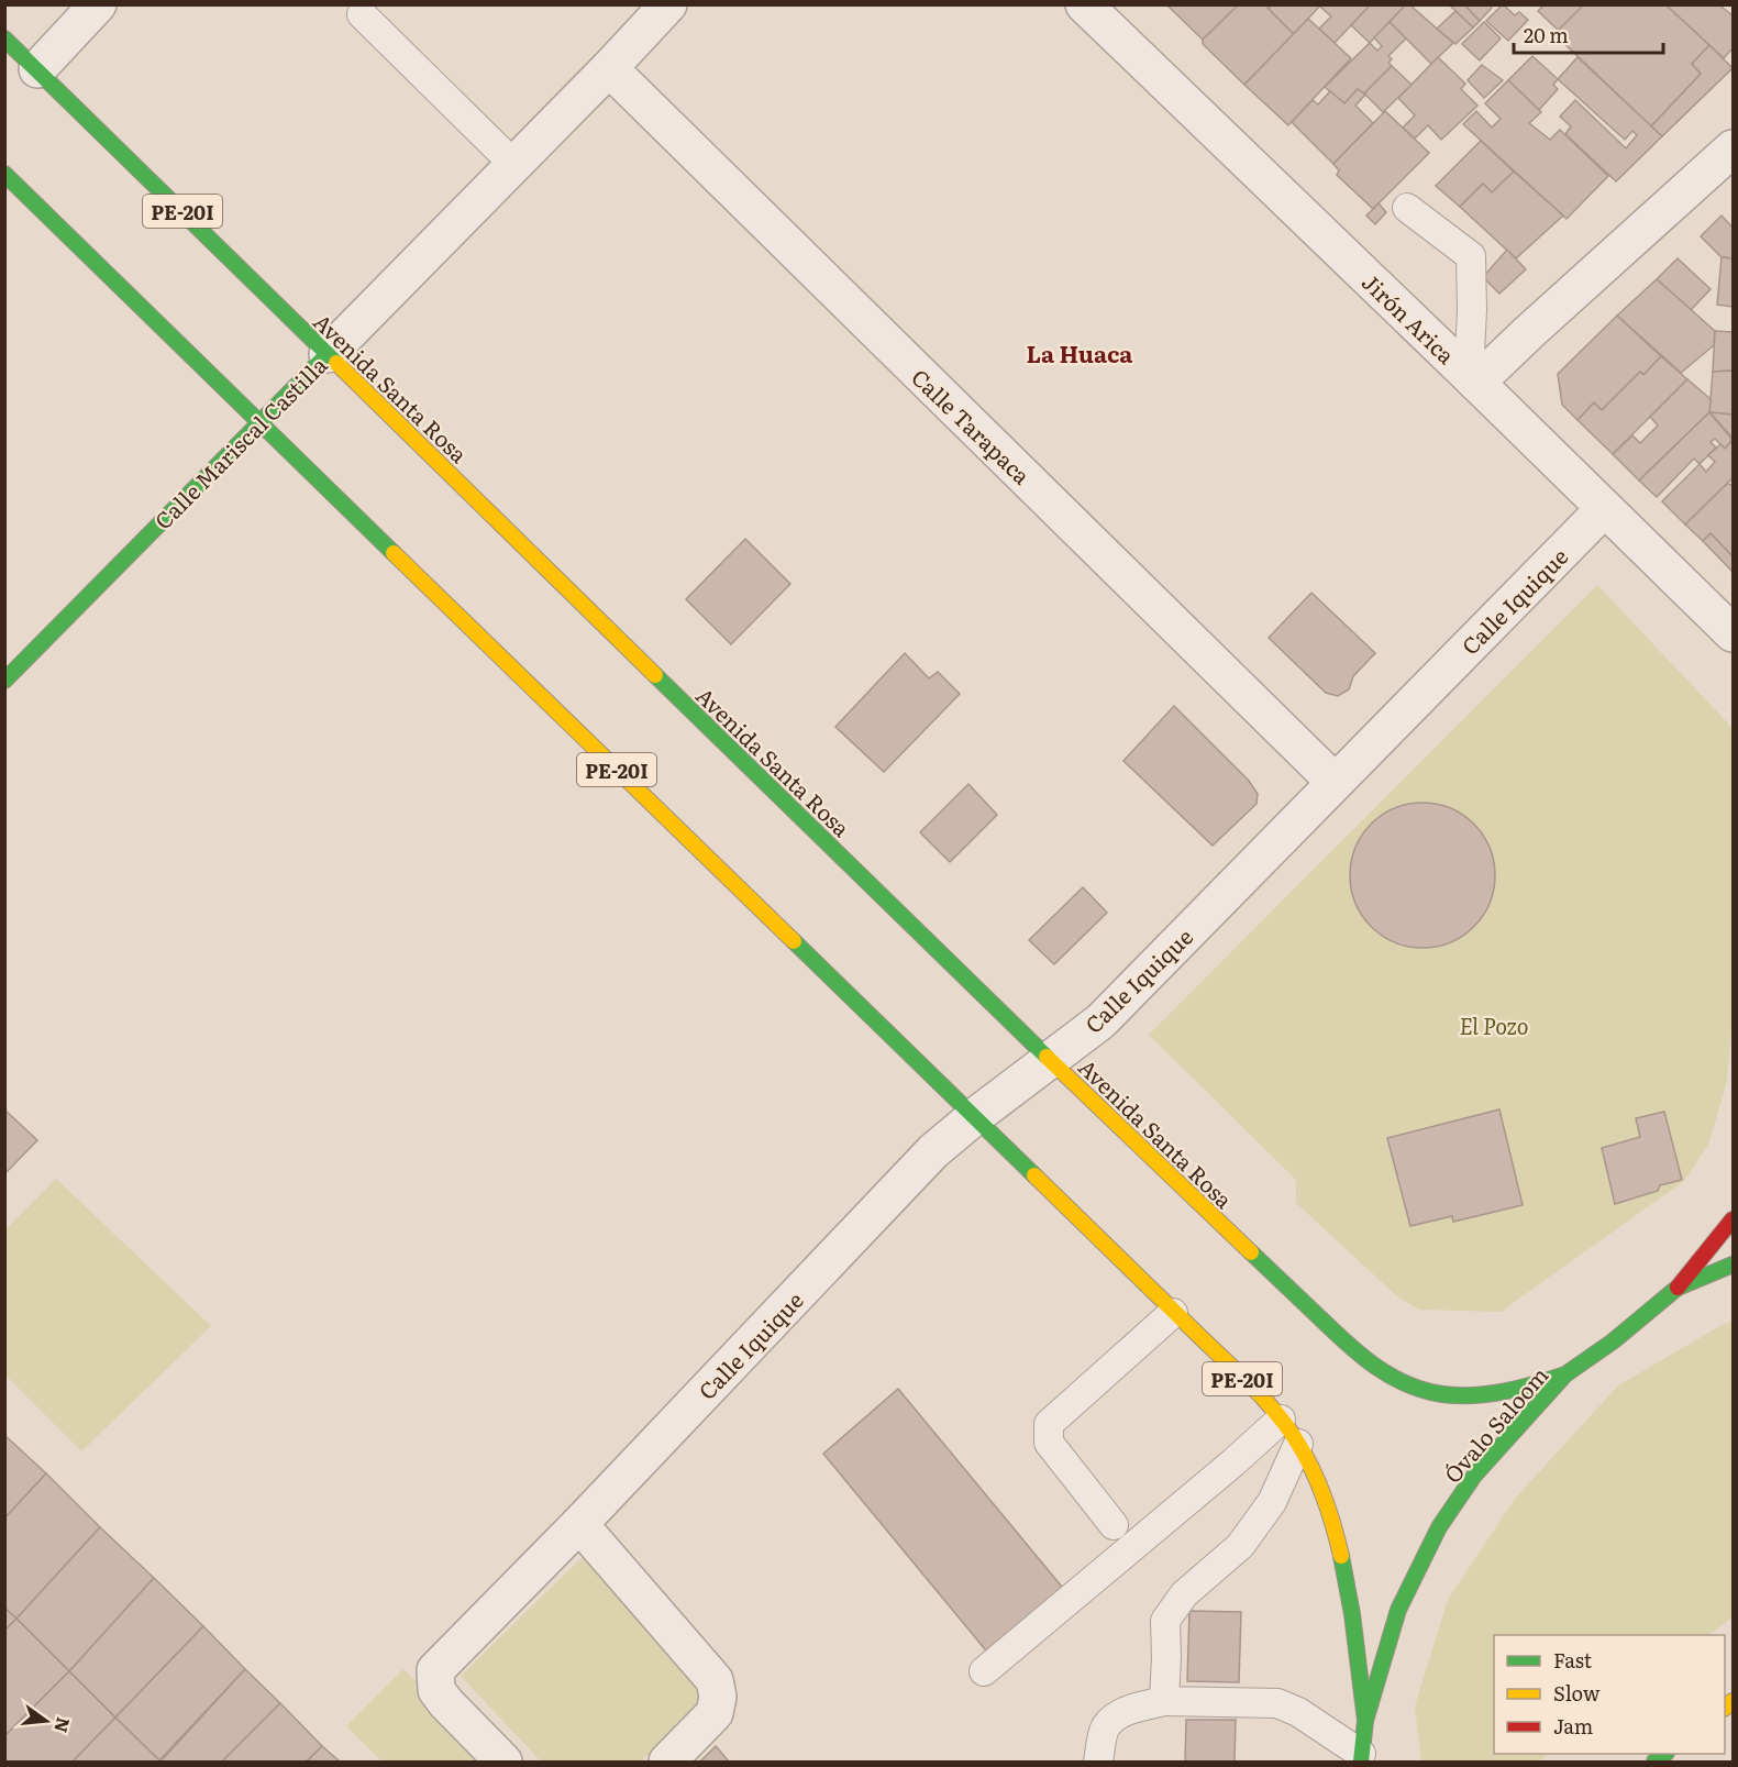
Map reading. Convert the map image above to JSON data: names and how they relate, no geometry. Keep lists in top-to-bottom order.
{
  "streets": {
    "main road": [
      "PE-20I",
      "Avenida Santa Rosa",
      "Calle Mariscal Castilla",
      "Óvalo Saloom"
    ],
    "street": ["Jirón Arica", "Calle Tarapaca", "Calle Iquique"]
  },
  "crossings": [
    ["PE-20I", "Calle Mariscal Castilla"],
    ["PE-20I", "Calle Iquique"],
    ["PE-20I", "Óvalo Saloom"],
    ["Jirón Arica", "Calle Iquique"],
    ["Avenida Santa Rosa", "Calle Mariscal Castilla"],
    ["Avenida Santa Rosa", "Calle Iquique"],
    ["Avenida Santa Rosa", "Óvalo Saloom"],
    ["Calle Tarapaca", "Calle Mariscal Castilla"],
    ["Calle Tarapaca", "Calle Iquique"]
  ],
  "districts": ["La Huaca"],
  "parks": ["El Pozo"],
  "legend": ["Fast", "Slow", "Jam"],
  "scale_bar": "20 m",
  "north": "right"
}
